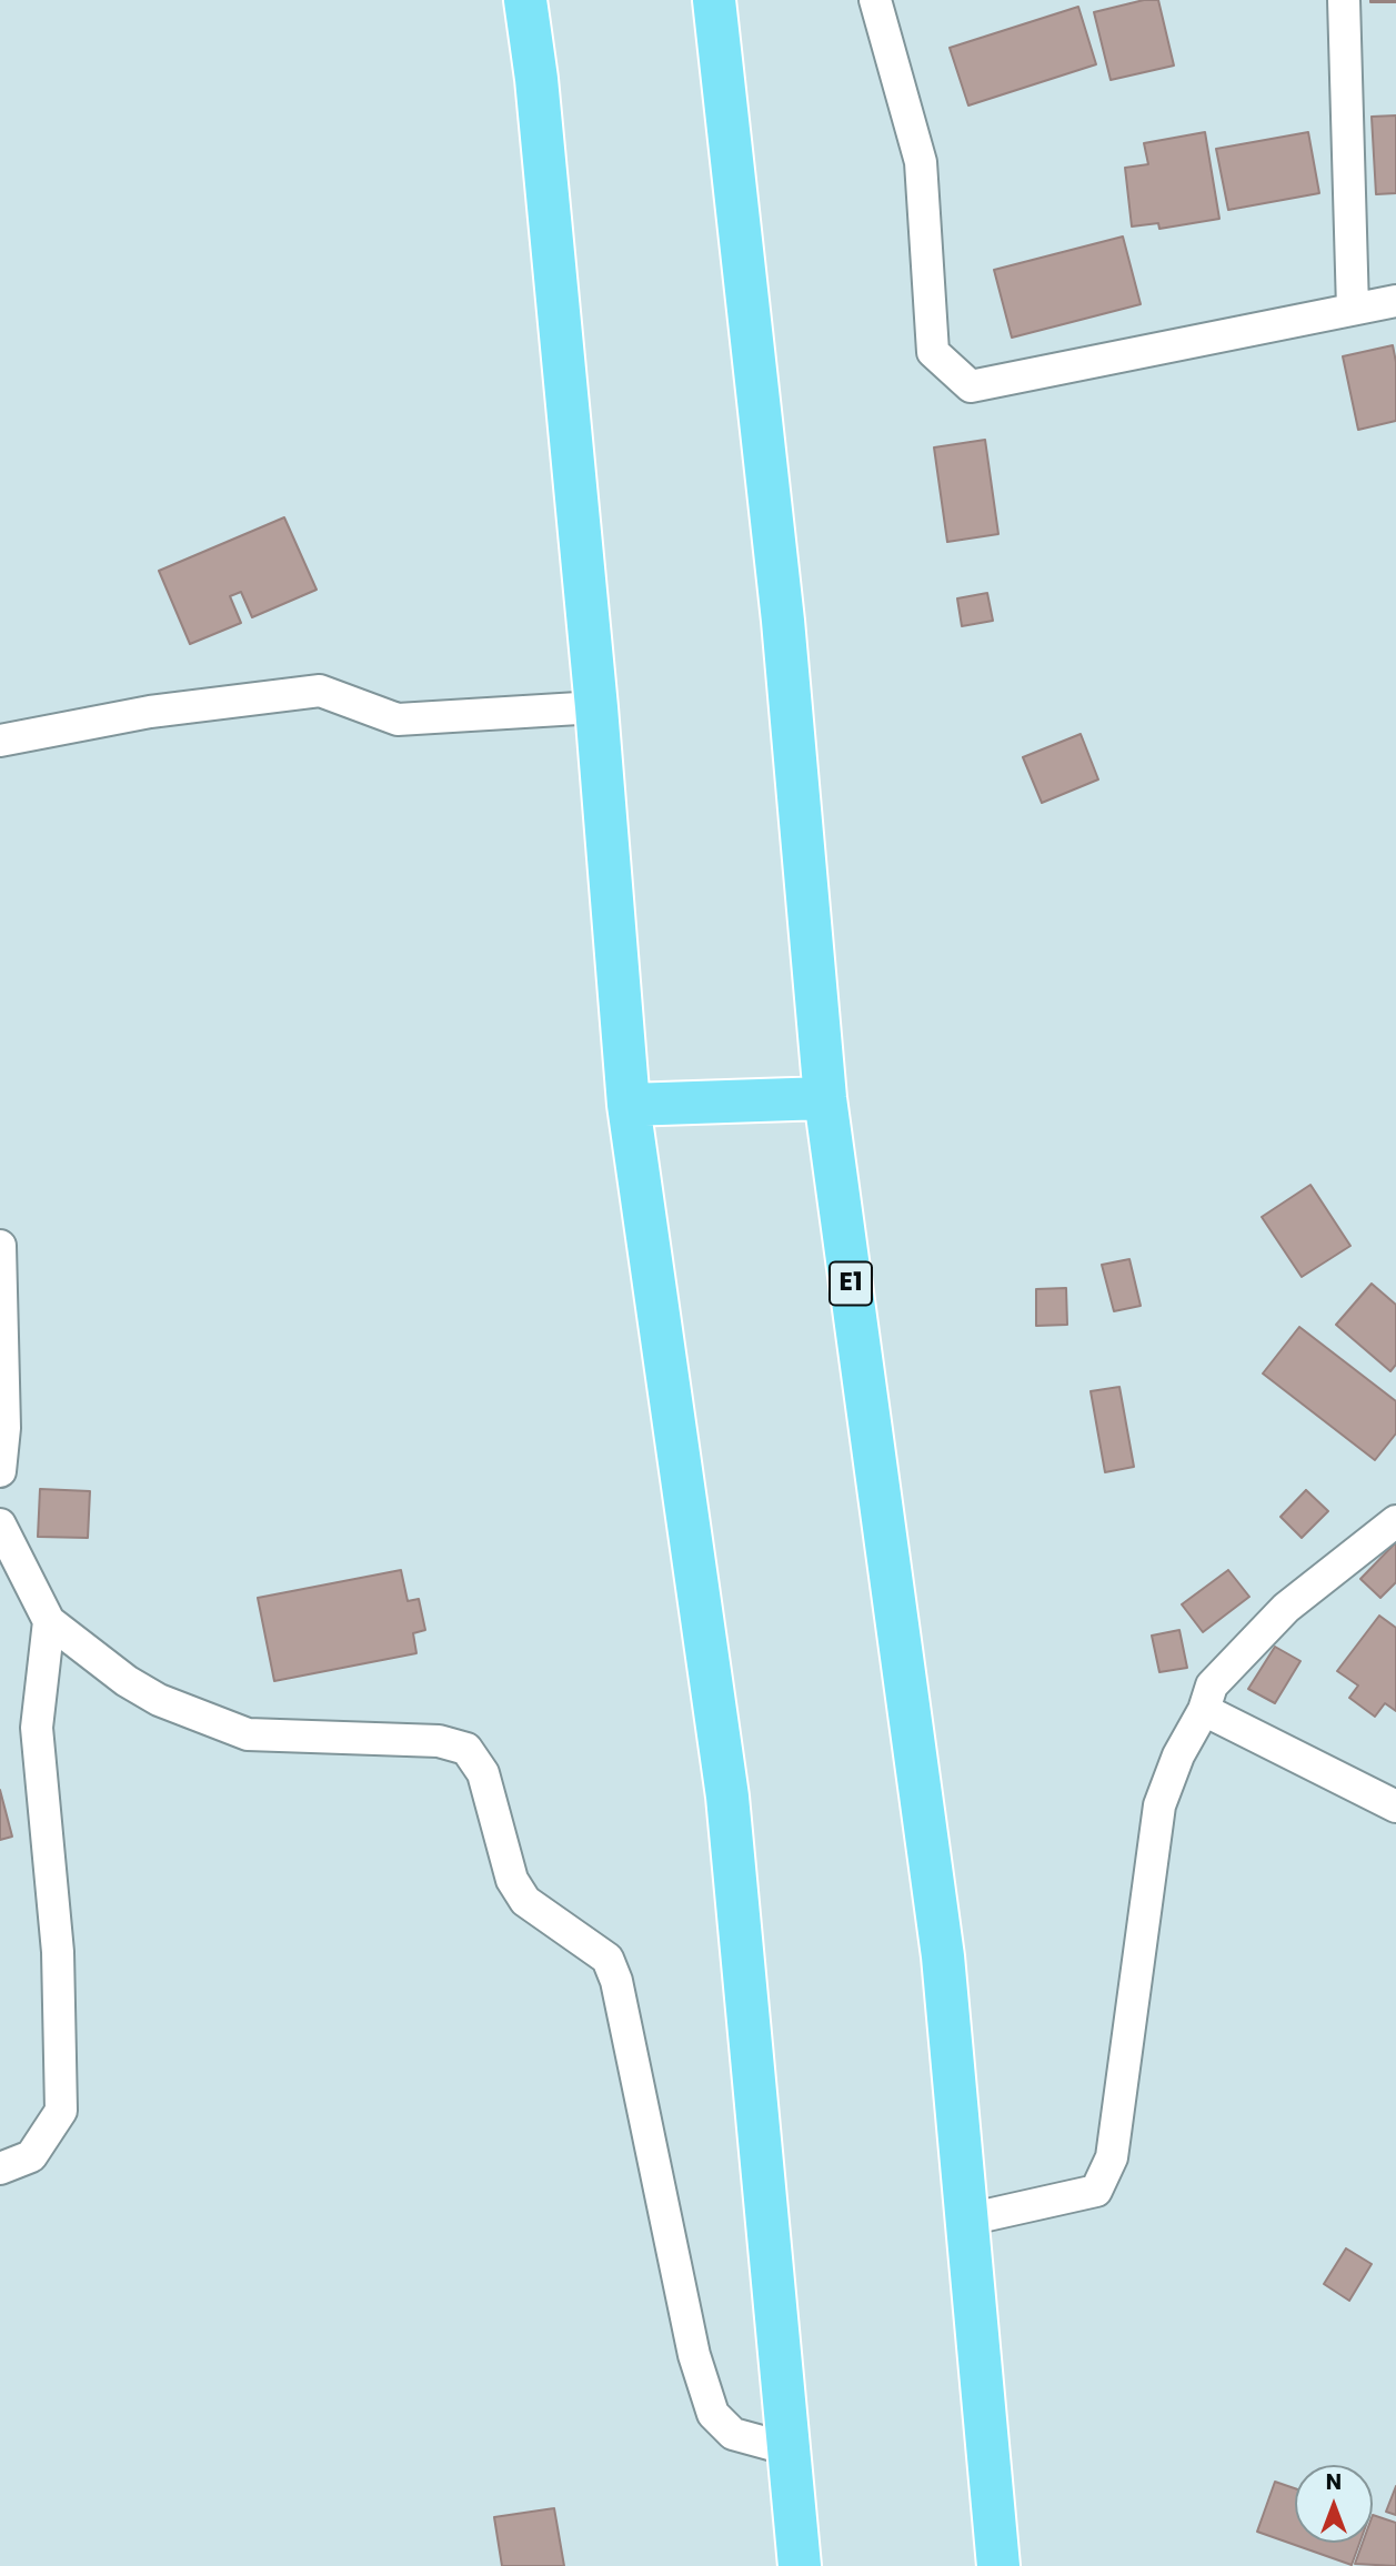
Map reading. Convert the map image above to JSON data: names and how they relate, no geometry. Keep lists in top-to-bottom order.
{
  "streets": {
    "highway": ["E1"]
  },
  "north": "top"
}
